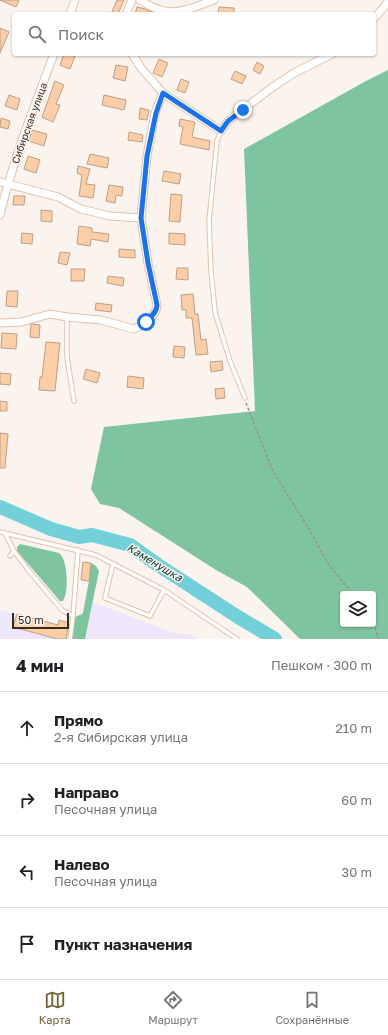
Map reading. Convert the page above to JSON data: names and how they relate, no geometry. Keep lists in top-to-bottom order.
{
  "streets": {
    "street": ["Сибирская улица"]
  },
  "water": ["Каменушка"],
  "scale_bar": "50 m",
  "page": {
    "search": "Поиск",
    "scale": "50 m",
    "heading": ["4 мин", "Пешком · 300 m"],
    "list": [
      ["Прямо", "2-я Сибирская улица", "210 m"],
      ["Направо", "Песочная улица", "60 m"],
      ["Налево", "Песочная улица", "30 m"],
      "Пункт назначения"
    ],
    "nav": ["Карта", "Маршрут", "Сохранённые"]
  }
}
